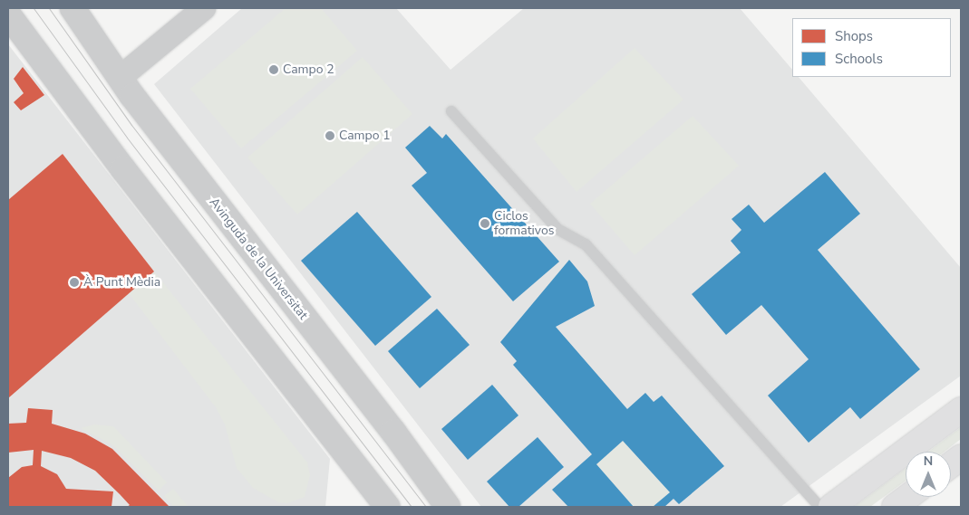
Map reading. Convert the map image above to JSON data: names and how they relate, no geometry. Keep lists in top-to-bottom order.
{
  "streets": {
    "street": ["Avinguda de la Universitat"]
  },
  "places": [
    "Campo 2",
    "Campo 1",
    "Ciclos formativos",
    "À Punt Mèdia"
  ],
  "legend": ["Shops", "Schools"],
  "north": "top"
}
